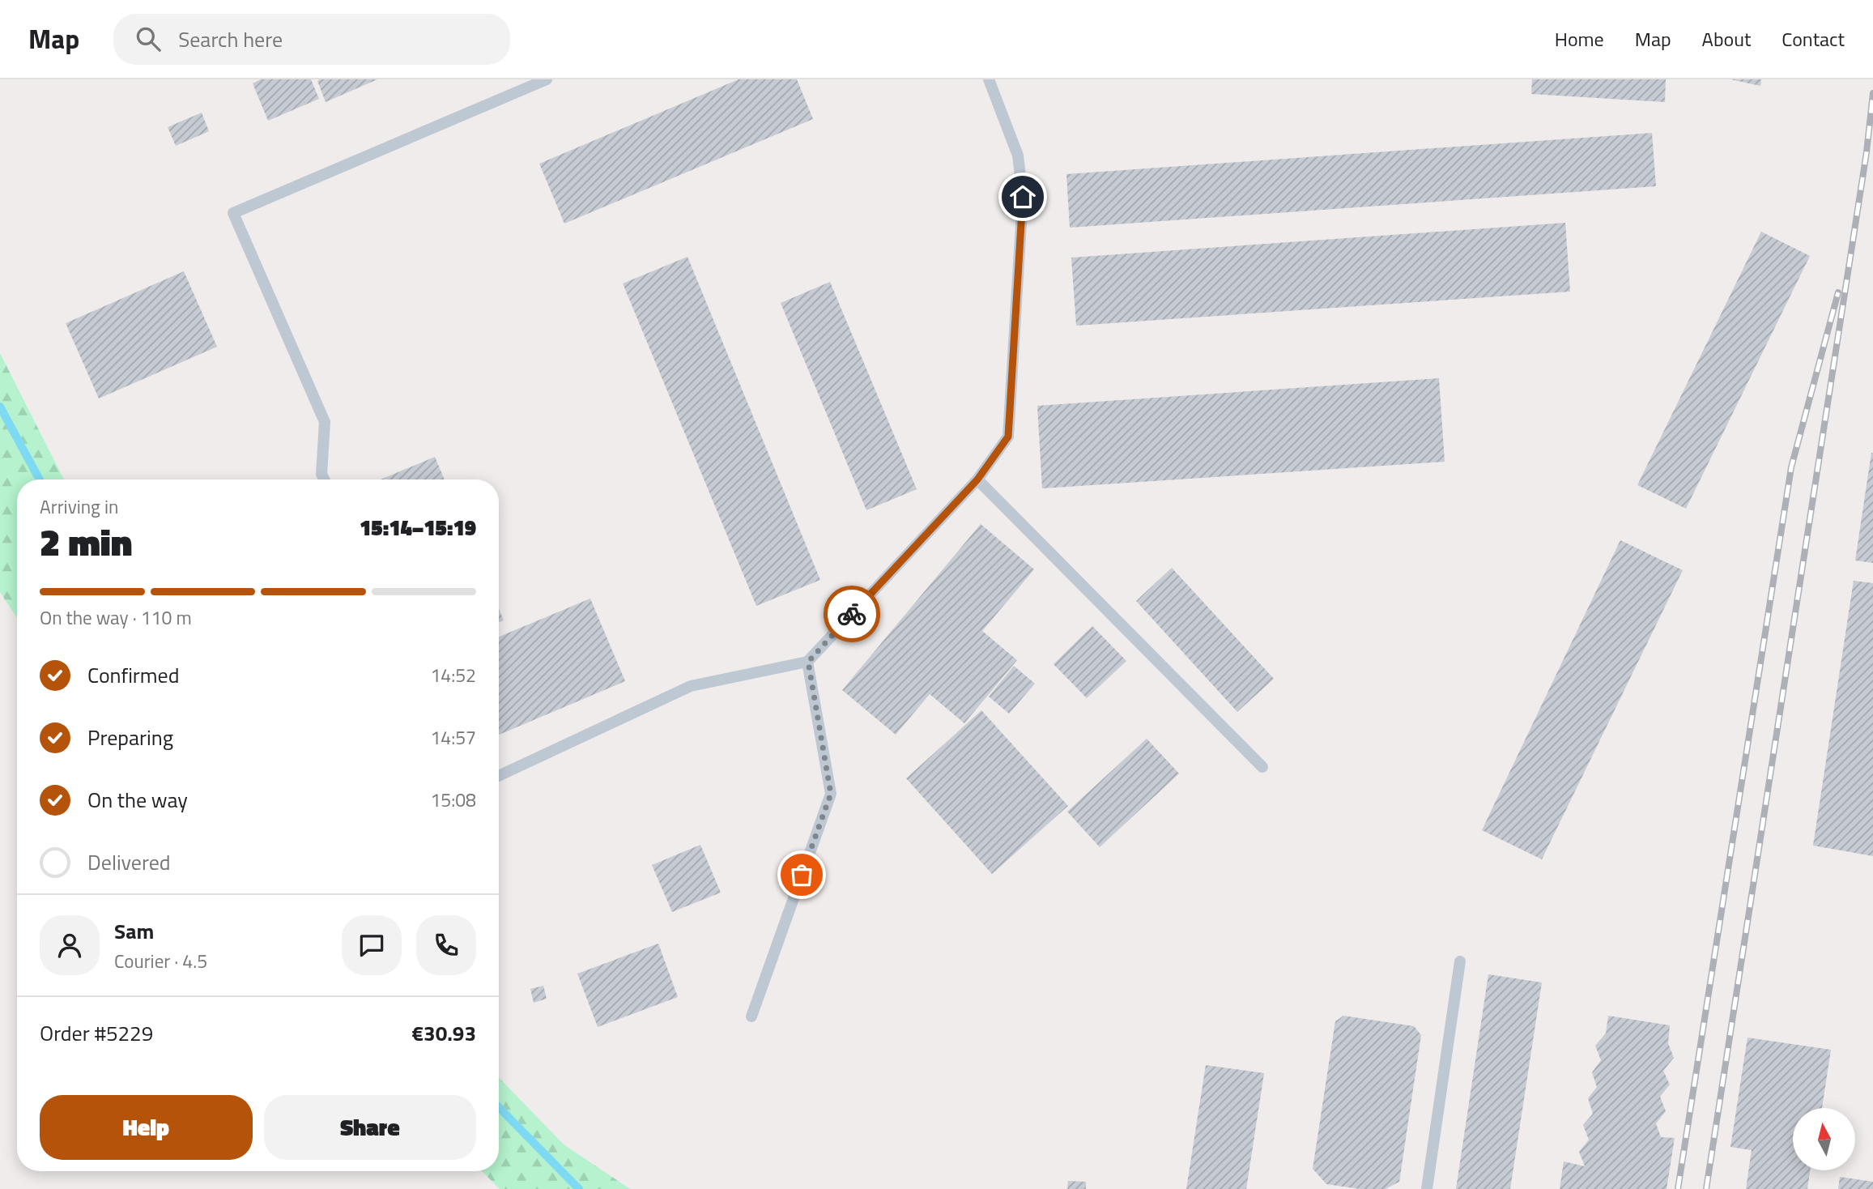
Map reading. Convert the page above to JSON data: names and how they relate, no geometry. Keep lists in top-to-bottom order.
{
  "north": "top",
  "page": {
    "header": "Map",
    "search": "Search here",
    "nav": [
      "Home",
      "Map",
      "About",
      "Contact"
    ],
    "heading": ["2 min", "Arriving in", "15:14–15:19"],
    "panel": [
      "Sam",
      "Courier · 4.5",
      "Order #5229",
      "€30.93"
    ],
    "bar": "On the way · 110 m",
    "list": [
      ["Confirmed", "14:52"],
      ["Preparing", "14:57"],
      ["On the way", "15:08"],
      "Delivered"
    ],
    "buttons": ["Help", "Share"]
  }
}
